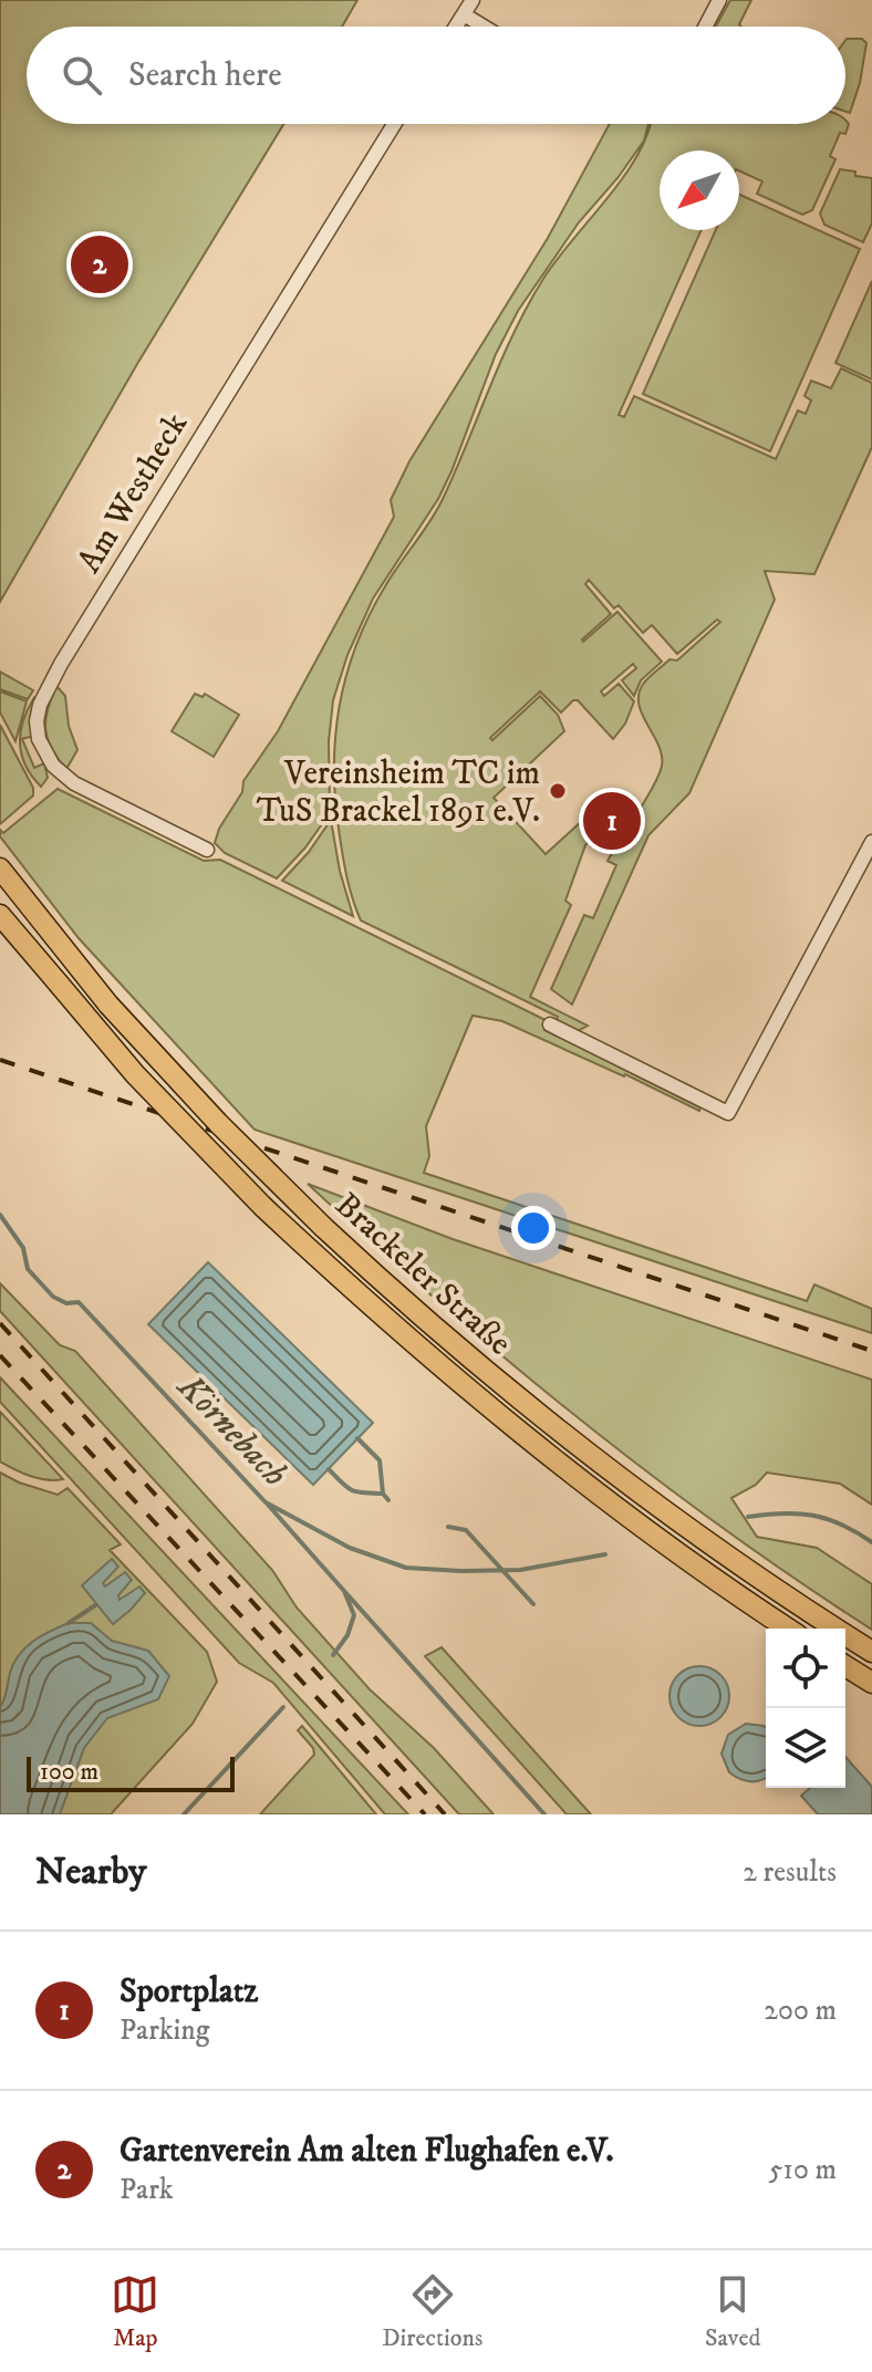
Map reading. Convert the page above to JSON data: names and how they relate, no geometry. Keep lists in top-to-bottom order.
{
  "streets": {
    "highway": ["Brackeler Straße"],
    "street": ["Am Westheck"]
  },
  "water": ["Körnebach"],
  "places": ["Vereinsheim TC im TuS Brackel 1891 e.V."],
  "scale_bar": "100 m",
  "north": "bottom left",
  "page": {
    "search": "Search here",
    "pins": ["2", "1"],
    "scale": "100 m",
    "heading": ["Nearby", "2 results"],
    "list": [
      {
        "mark": "1",
        "name": "Sportplatz",
        "note": "Parking",
        "value": "200 m"
      },
      {
        "mark": "2",
        "name": "Gartenverein Am alten Flughafen e.V.",
        "note": "Park",
        "value": "510 m"
      }
    ],
    "nav": ["Map", "Directions", "Saved"]
  }
}
